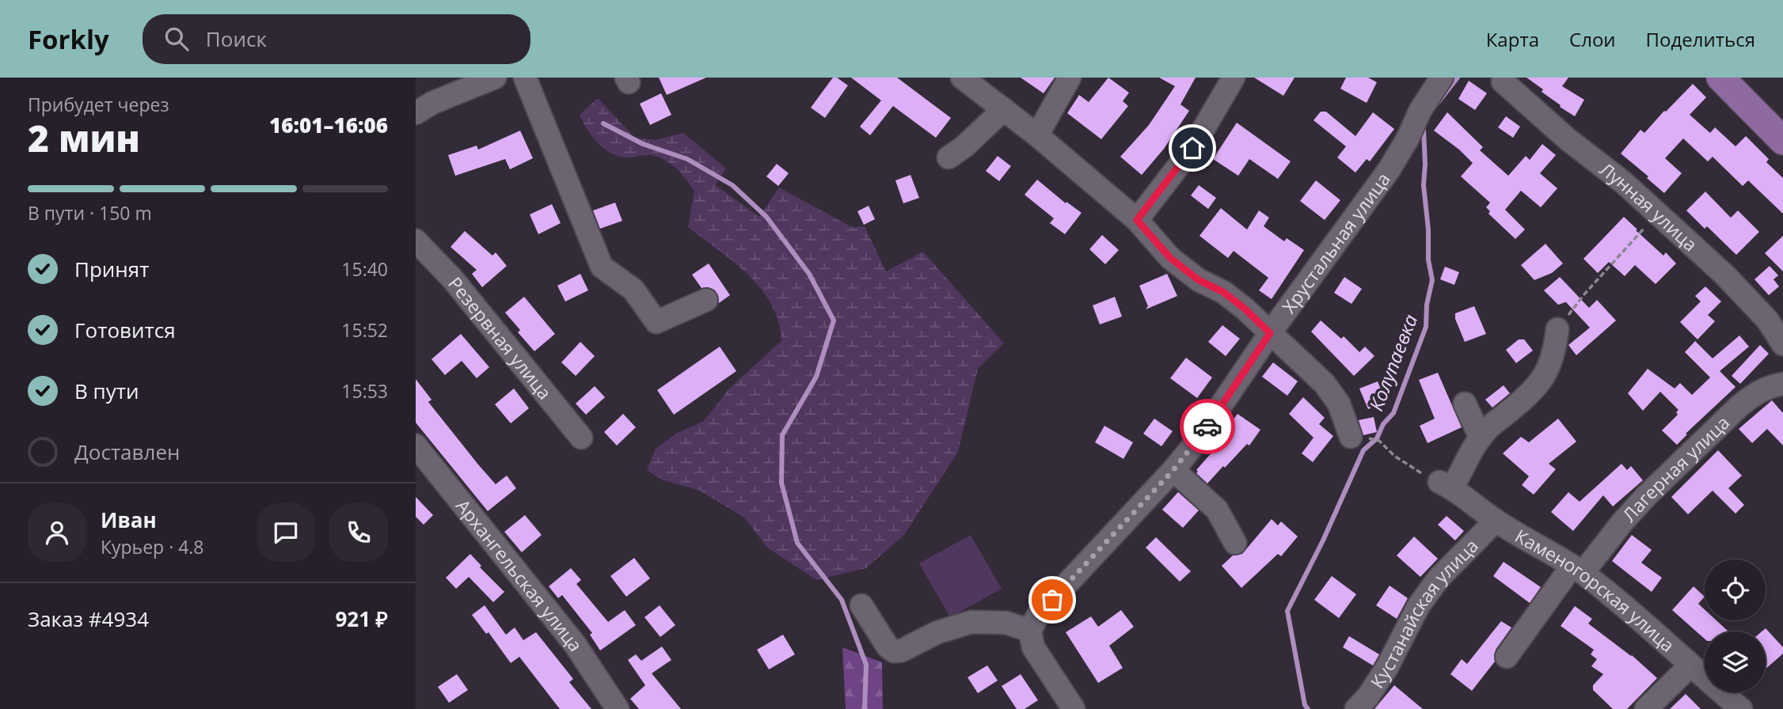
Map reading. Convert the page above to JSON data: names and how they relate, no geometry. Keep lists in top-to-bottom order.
{
  "streets": {
    "street": [
      "Лунная улица",
      "Хрустальная улица",
      "Резервная улица",
      "Лагерная улица",
      "Архангельская улица",
      "Каменогорская улица",
      "Кустанайская улица"
    ]
  },
  "crossings": [
    ["Лагерная улица", "Каменогорская улица"],
    ["Каменогорская улица", "Кустанайская улица"]
  ],
  "water": ["Колупаевка"],
  "page": {
    "header": "Forkly",
    "search": "Поиск",
    "nav": ["Карта", "Слои", "Поделиться"],
    "heading": ["2 мин", "Прибудет через", "16:01–16:06"],
    "panel": [
      "Иван",
      "Курьер · 4.8",
      "Заказ #4934",
      "921 ₽"
    ],
    "bar": "В пути · 150 m",
    "list": [
      ["Принят", "15:40"],
      ["Готовится", "15:52"],
      ["В пути", "15:53"],
      "Доставлен"
    ]
  }
}
